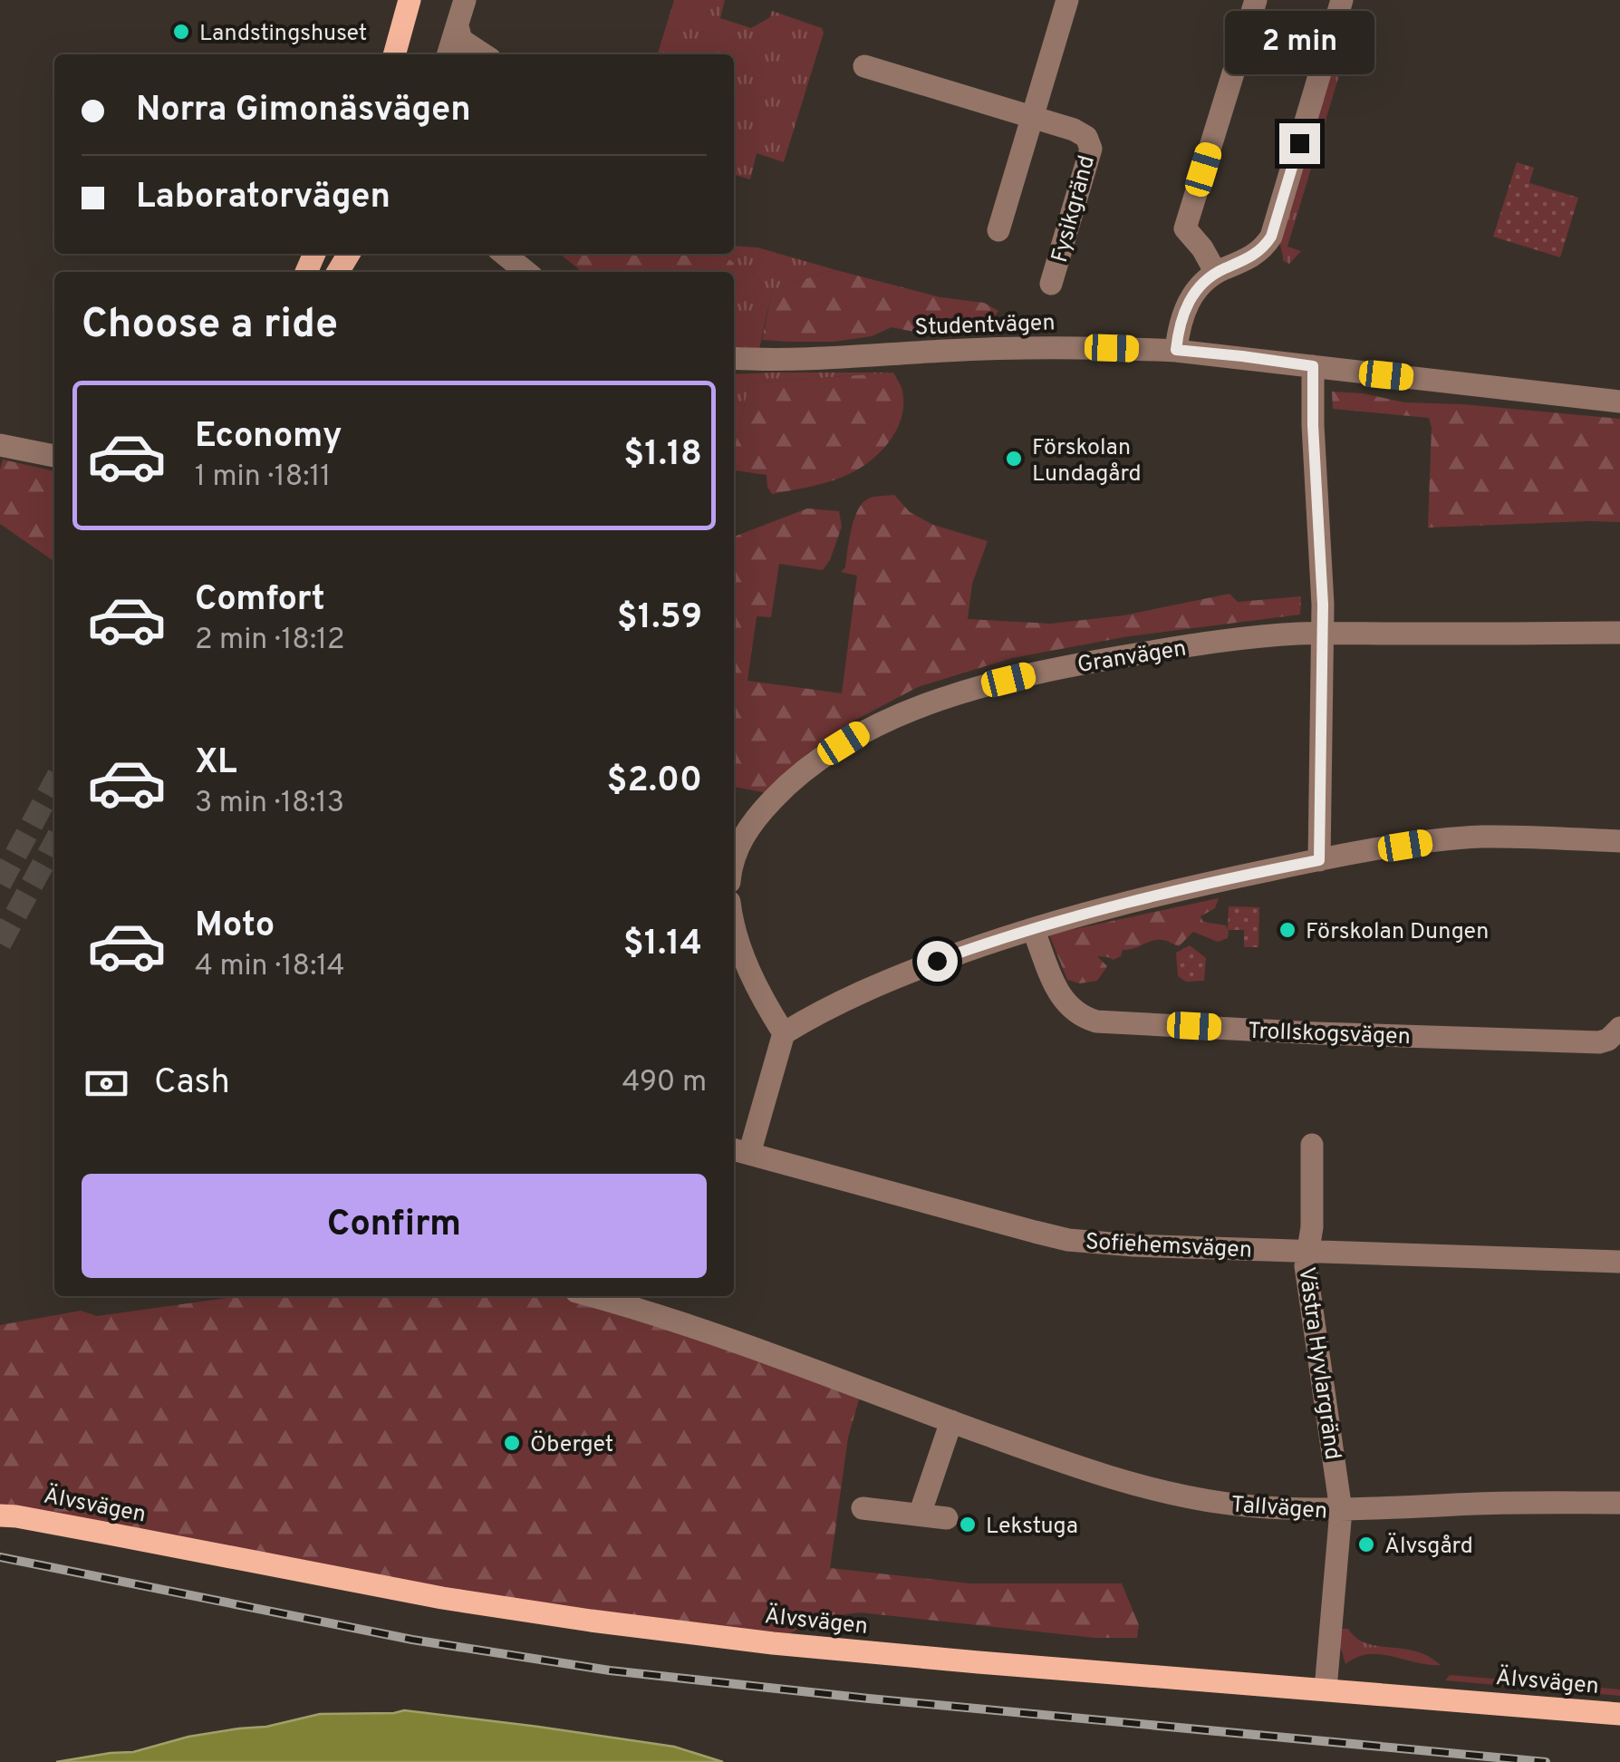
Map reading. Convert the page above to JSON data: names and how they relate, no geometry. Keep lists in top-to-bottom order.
{
  "streets": {
    "main road": ["Älvsvägen"],
    "street": [
      "Fysikgränd",
      "Studentvägen",
      "Granvägen",
      "Trollskogsvägen",
      "Sofiehemsvägen",
      "Västra Hyvlargränd",
      "Tallvägen"
    ]
  },
  "crossings": [
    ["Sofiehemsvägen", "Västra Hyvlargränd"],
    ["Västra Hyvlargränd", "Älvsvägen"],
    ["Västra Hyvlargränd", "Tallvägen"]
  ],
  "places": [
    "Landstingshuset",
    "Förskolan Lundagård",
    "Förskolan Dungen",
    "Öberget",
    "Lekstuga",
    "Älvsgård"
  ],
  "page": {
    "bubble": "2 min",
    "banner": ["Norra Gimonäsvägen", "Laboratorvägen"],
    "heading": "Choose a ride",
    "list": [
      {
        "name": "Economy",
        "note": "1 min · 18:11",
        "value": "$1.18"
      },
      {
        "name": "Comfort",
        "note": "2 min · 18:12",
        "value": "$1.59"
      },
      {
        "name": "XL",
        "note": "3 min · 18:13",
        "value": "$2.00"
      },
      {
        "name": "Moto",
        "note": "4 min · 18:14",
        "value": "$1.14"
      }
    ],
    "pay": ["Cash", "490 m"],
    "buttons": "Confirm"
  }
}
